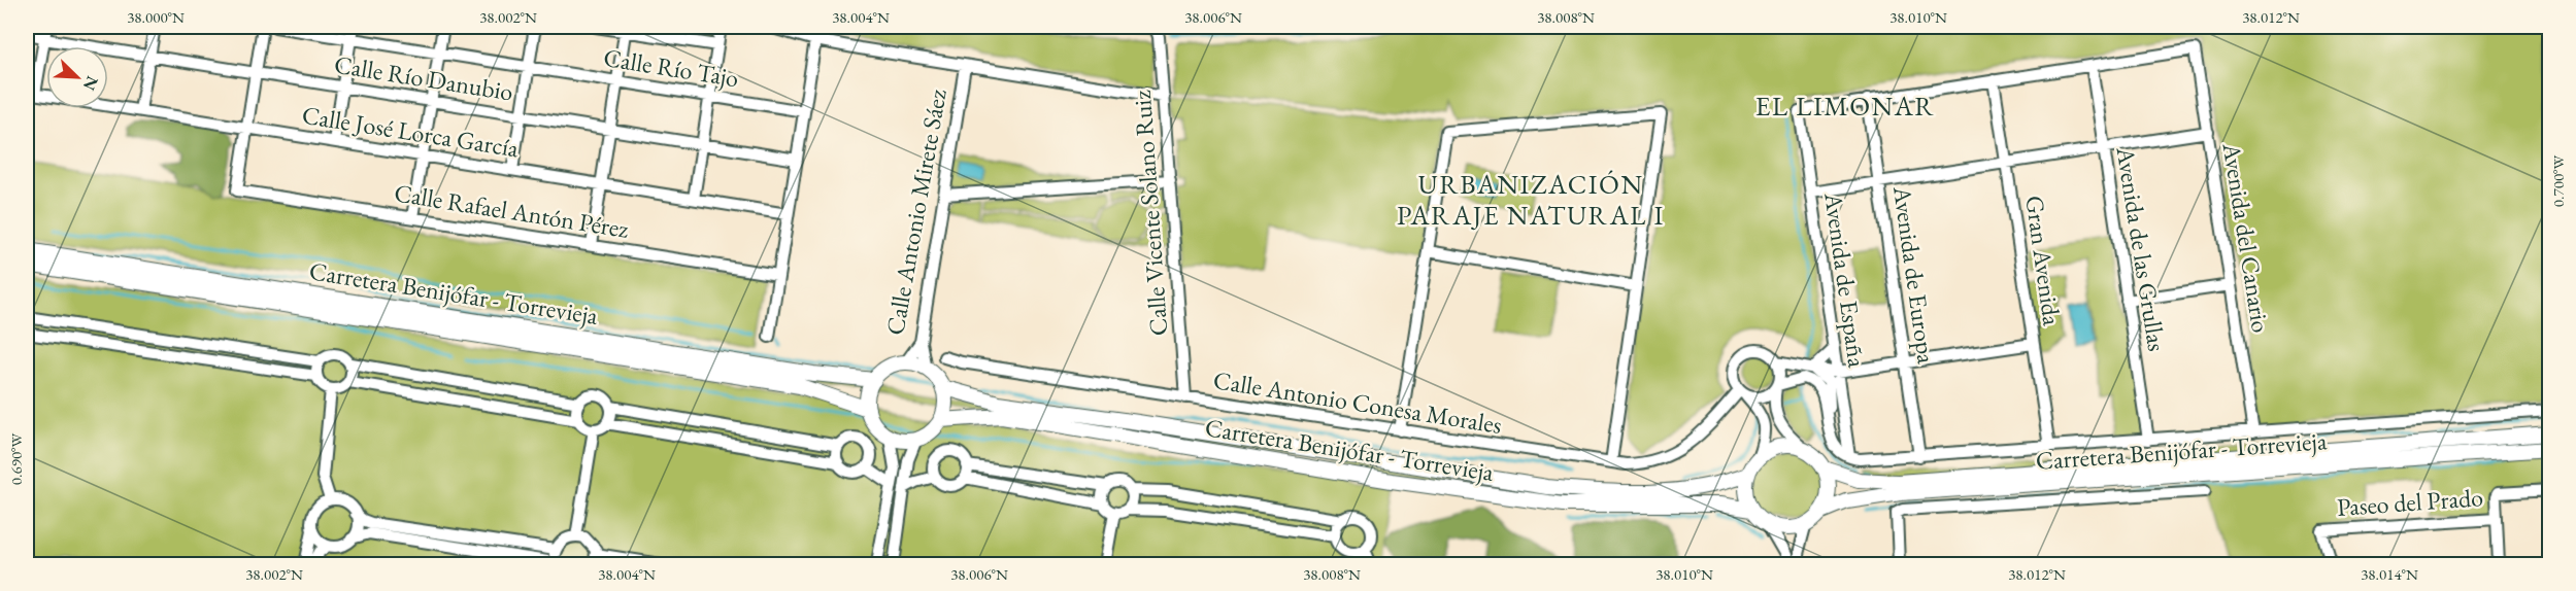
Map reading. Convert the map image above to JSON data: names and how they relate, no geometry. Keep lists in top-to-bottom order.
{
  "streets": {
    "main road": ["Carretera Benijófar - Torrevieja"],
    "street": [
      "Calle Río Tajo",
      "Calle Río Danubio",
      "Calle José Lorca García",
      "Calle Rafael Antón Pérez",
      "Calle Antonio Mirete Sáez",
      "Calle Vicente Solano Ruiz",
      "Avenida del Canario",
      "Avenida de las Grullas",
      "Gran Avenida",
      "Avenida de Europa",
      "Avenida de España",
      "Calle Antonio Conesa Morales",
      "Paseo del Prado"
    ]
  },
  "crossings": [
    ["Calle José Lorca García", "Calle Rafael Antón Pérez"],
    ["Calle Antonio Mirete Sáez", "Carretera Benijófar - Torrevieja"],
    ["Calle Vicente Solano Ruiz", "Calle Antonio Conesa Morales"],
    ["Avenida del Canario", "Avenida de las Grullas"],
    ["Avenida de Europa", "Avenida de España"]
  ],
  "districts": ["EL LIMONAR", "URBANIZACIÓN PARAJE NATURAL I"],
  "north": "bottom right",
  "coordinates": [
    "38.000°N",
    "38.002°N",
    "38.004°N",
    "38.006°N",
    "38.008°N",
    "38.010°N",
    "38.012°N",
    "0.700°W",
    "0.690°W",
    "38.014°N"
  ]
}
